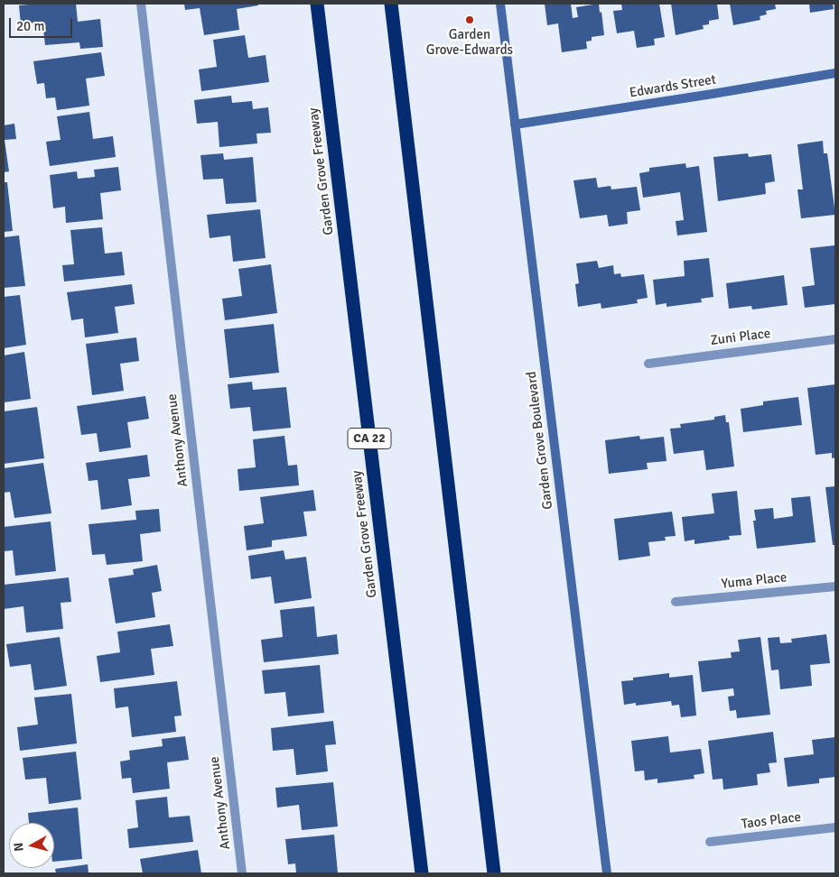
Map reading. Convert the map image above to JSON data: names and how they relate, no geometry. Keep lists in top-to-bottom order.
{
  "streets": {
    "highway": ["Garden Grove Freeway", "CA 22"],
    "main road": ["Edwards Street", "Garden Grove Boulevard"],
    "street": [
      "Zuni Place",
      "Anthony Avenue",
      "Yuma Place",
      "Taos Place"
    ]
  },
  "crossings": [
    ["Edwards Street", "Garden Grove Boulevard"]
  ],
  "places": ["Garden Grove-Edwards"],
  "scale_bar": "20 m",
  "north": "left"
}
